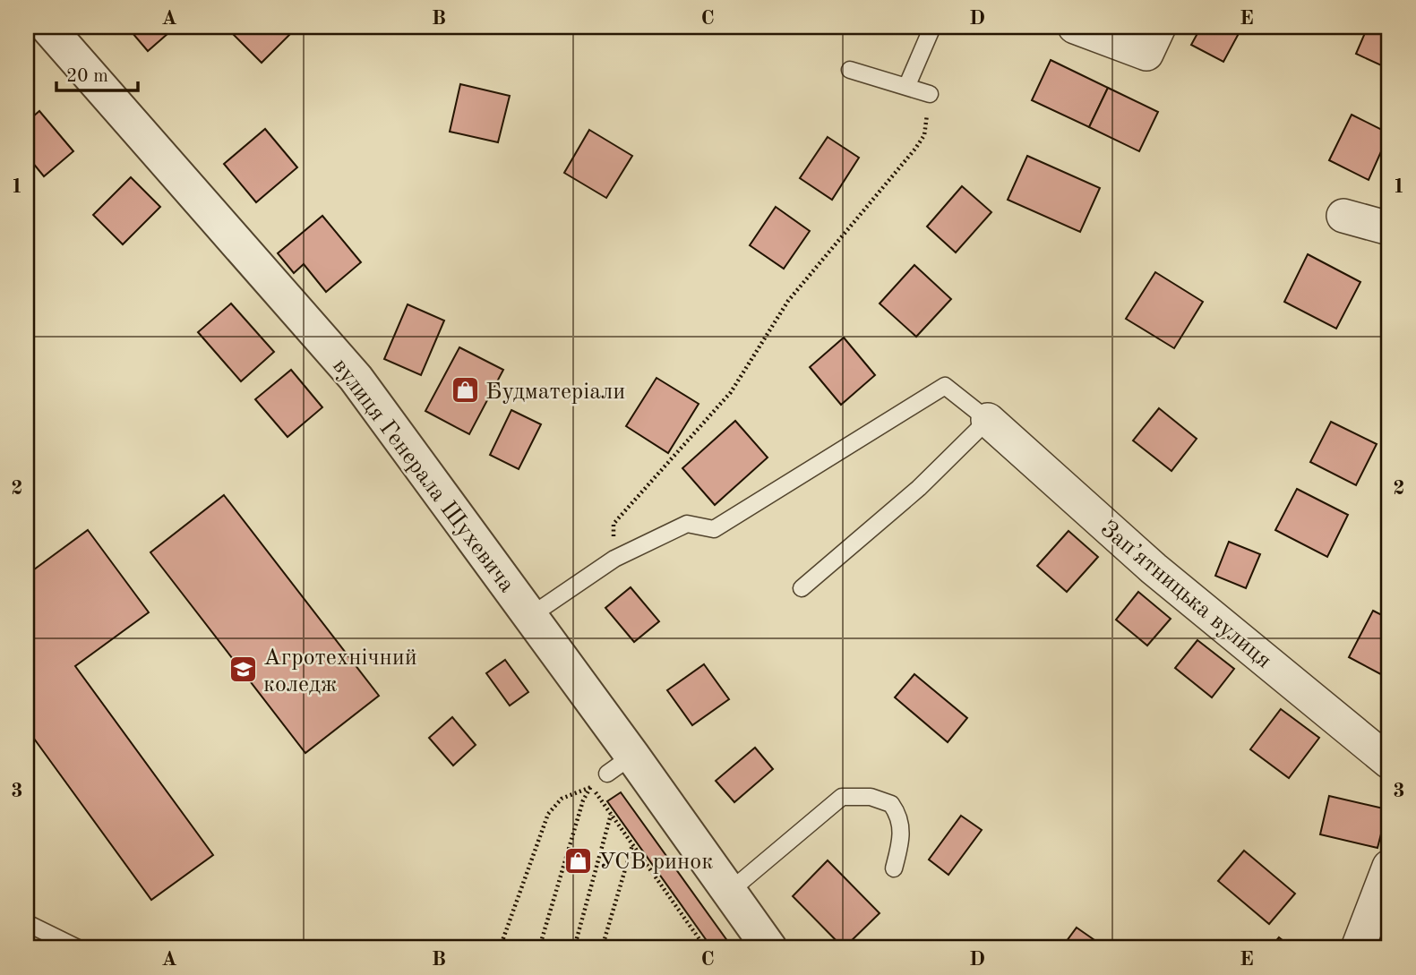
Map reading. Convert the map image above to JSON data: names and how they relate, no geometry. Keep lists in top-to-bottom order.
{
  "streets": {
    "street": ["вулиця Генерала Шухевича", "Запʼятницька вулиця"]
  },
  "places": {
    "shop": ["Будматеріали", "УСВ ринок"],
    "school or university": ["Агротехнічний коледж"]
  },
  "scale_bar": "20 m",
  "grid": {
    "columns": [
      "A",
      "B",
      "C",
      "D",
      "E"
    ],
    "rows": ["1", "2", "3"]
  }
}
